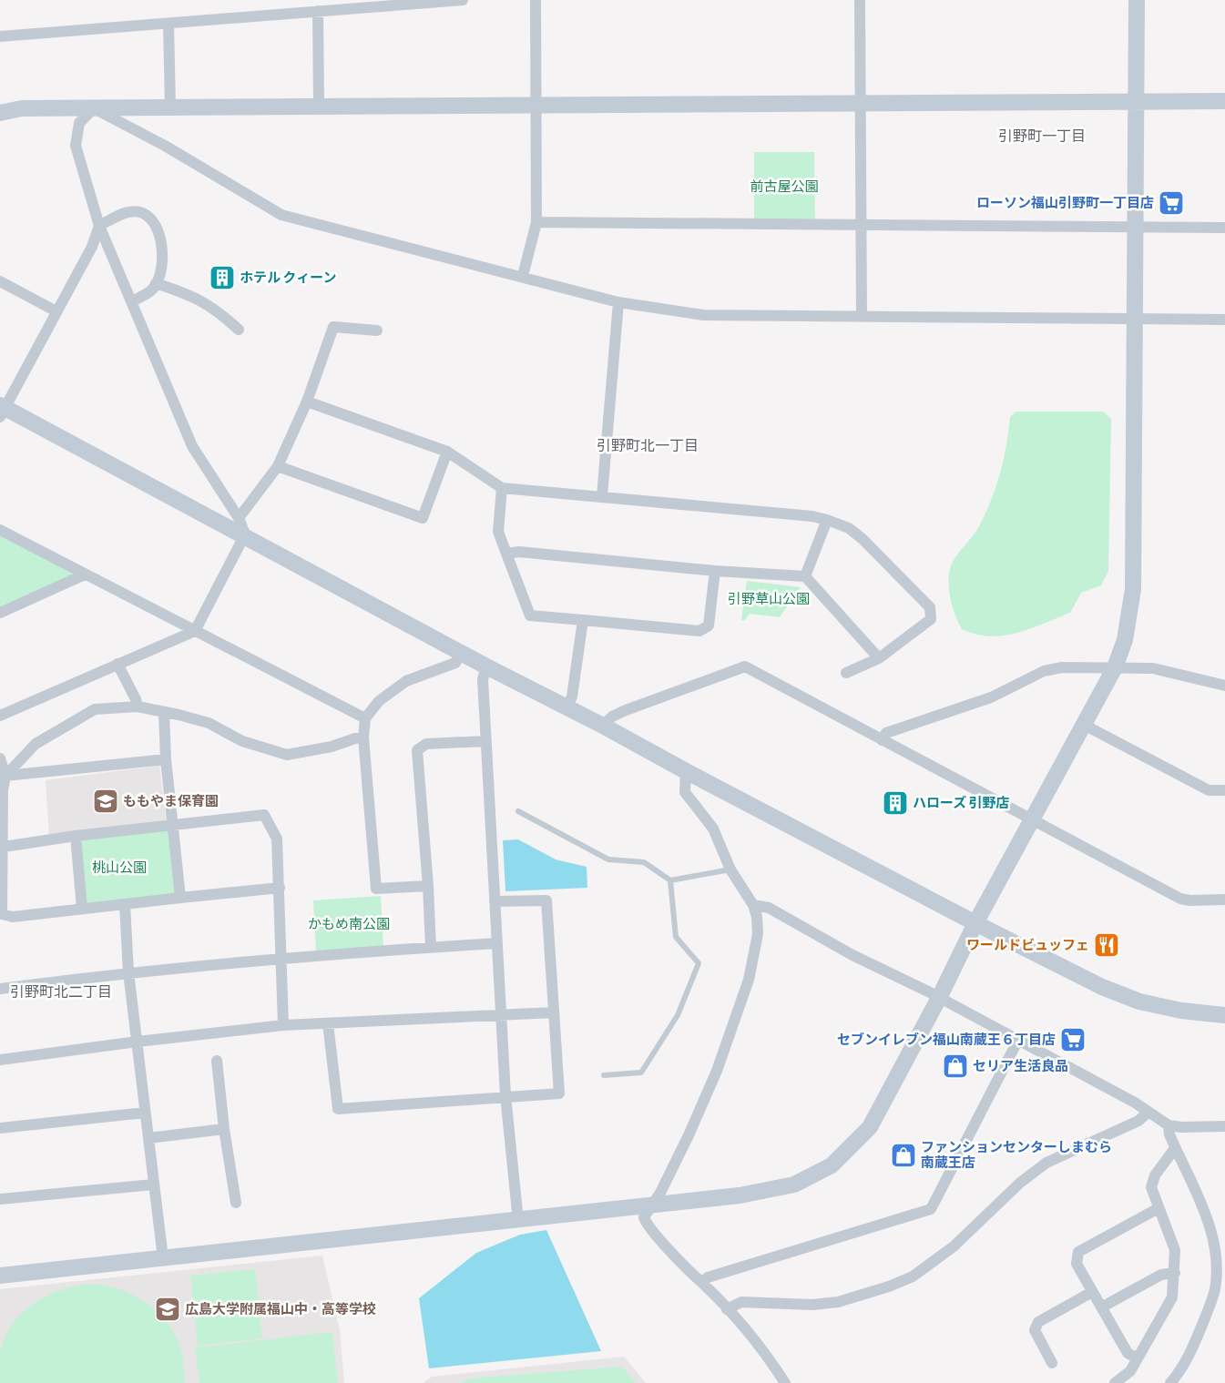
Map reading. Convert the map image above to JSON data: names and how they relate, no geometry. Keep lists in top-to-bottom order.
{
  "districts": ["引野町一丁目", "引野町北一丁目", "引野町北二丁目"],
  "parks": [
    "前古屋公園",
    "引野草山公園",
    "桃山公園",
    "かもめ南公園"
  ],
  "places": {
    "supermarket": ["ローソン福山引野町一丁目店", "セブンイレブン福山南蔵王６丁目店"],
    "building": ["ホテル クィーン", "ハローズ 引野店"],
    "school or university": ["ももやま保育園", "広島大学附属福山中・高等学校"],
    "restaurant": ["ワールドビュッフェ"],
    "shop": ["セリア生活良品", "ファンションセンターしまむら 南蔵王店"]
  }
}
